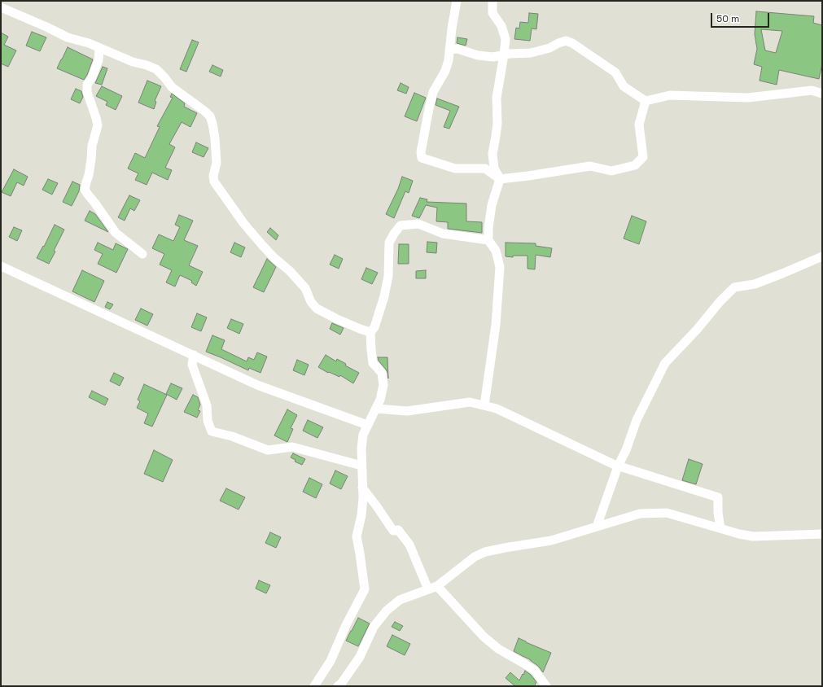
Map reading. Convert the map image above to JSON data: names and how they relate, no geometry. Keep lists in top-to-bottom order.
{
  "scale_bar": "50 m"
}
